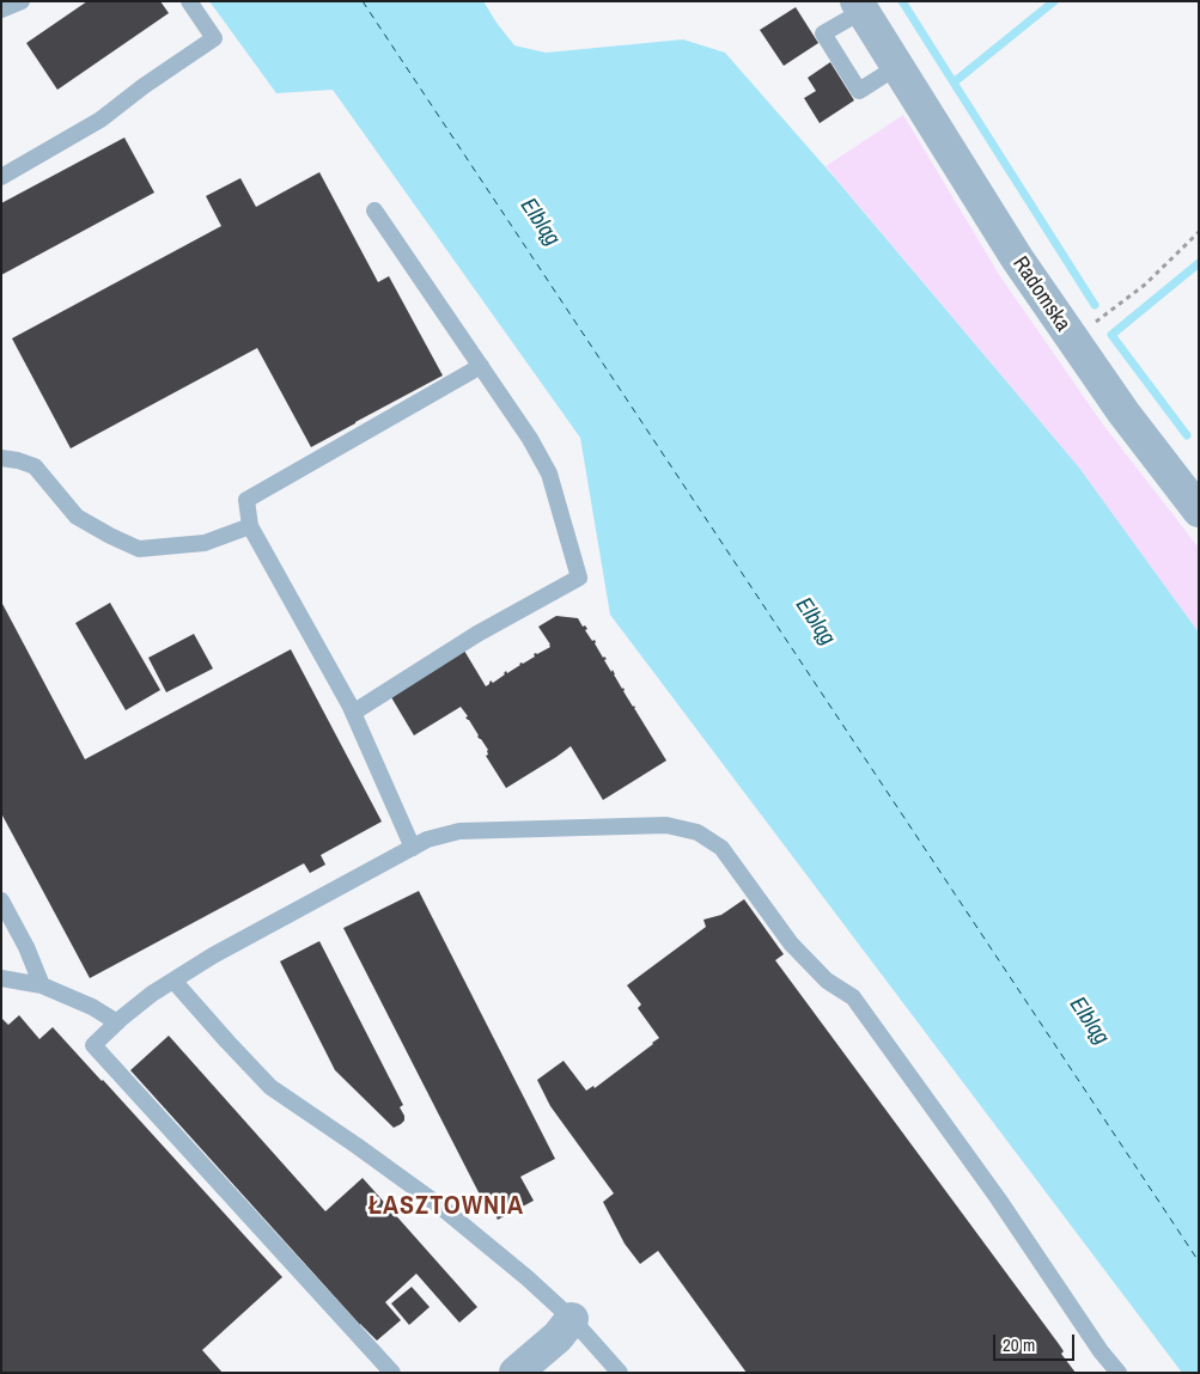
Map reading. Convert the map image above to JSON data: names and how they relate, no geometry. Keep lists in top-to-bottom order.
{
  "streets": {
    "street": ["Radomska"]
  },
  "districts": ["ŁASZTOWNIA"],
  "water": ["Elbląg"],
  "scale_bar": "20 m"
}
